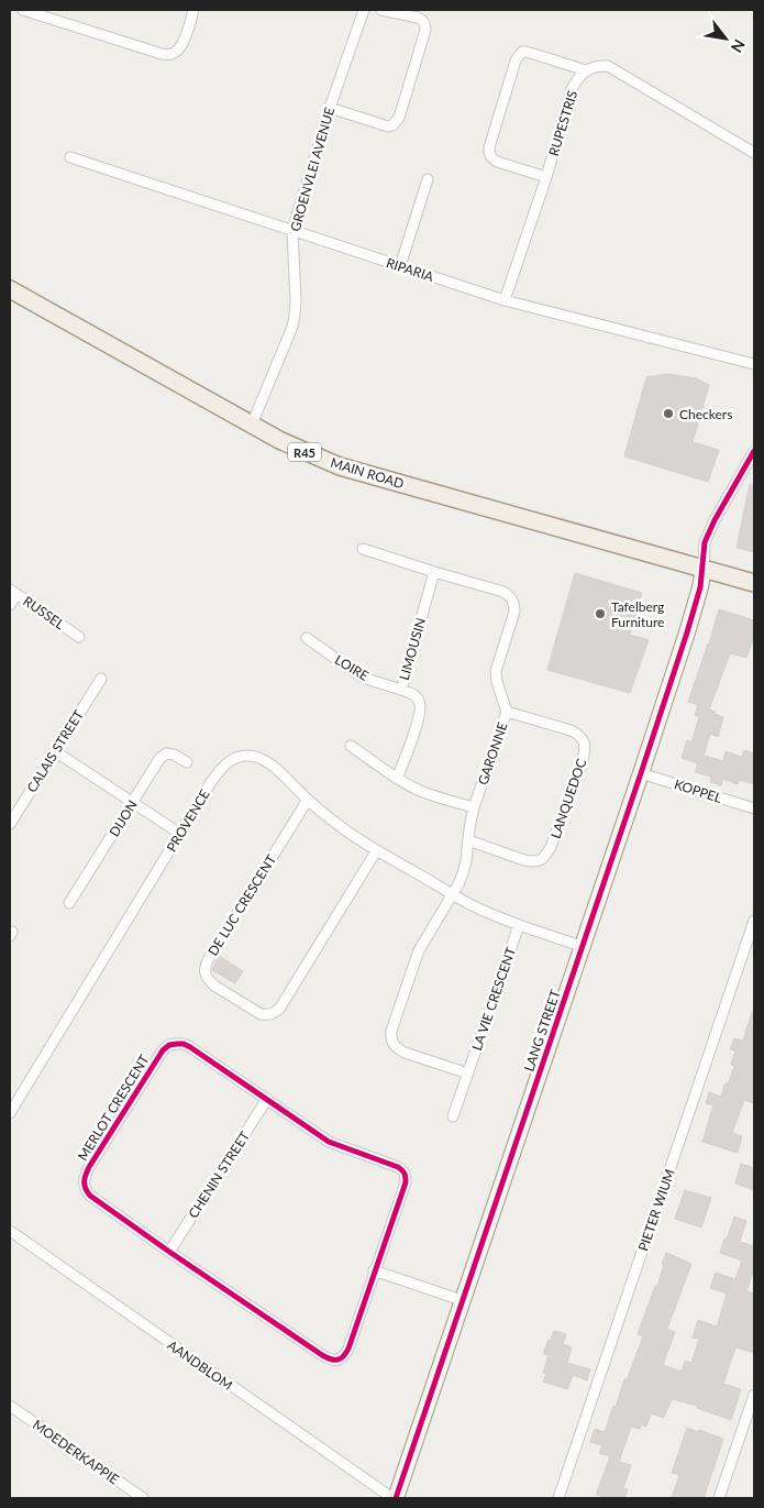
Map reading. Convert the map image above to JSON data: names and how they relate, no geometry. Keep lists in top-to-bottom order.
{
  "streets": {
    "main road": ["R45", "MAIN ROAD"],
    "street": [
      "RUPESTRIS",
      "GROENVLEI AVENUE",
      "RIPARIA",
      "RUSSEL",
      "LIMOUSIN",
      "LOIRE",
      "CALAIS STREET",
      "GARONNE",
      "KOPPEL",
      "LANQUEDOC",
      "DIJON",
      "PROVENCE",
      "DE LUC CRESCENT",
      "LA VIE CRESCENT",
      "LANG STREET",
      "MERLOT CRESCENT",
      "CHENIN STREET",
      "PIETER WIUM",
      "AANDBLOM",
      "MOEDERKAPPIE"
    ]
  },
  "crossings": [
    ["RUPESTRIS", "RIPARIA"],
    ["GROENVLEI AVENUE", "RIPARIA"],
    ["GROENVLEI AVENUE", "MAIN ROAD"],
    ["MAIN ROAD", "LANG STREET"],
    ["LIMOUSIN", "LOIRE"],
    ["LIMOUSIN", "GARONNE"],
    ["GARONNE", "LANQUEDOC"],
    ["GARONNE", "PROVENCE"],
    ["KOPPEL", "LANG STREET"],
    ["PROVENCE", "DE LUC CRESCENT"],
    ["LANG STREET", "AANDBLOM"],
    ["MERLOT CRESCENT", "CHENIN STREET"]
  ],
  "places": ["Checkers", "Tafelberg Furniture"],
  "north": "bottom right"
}
